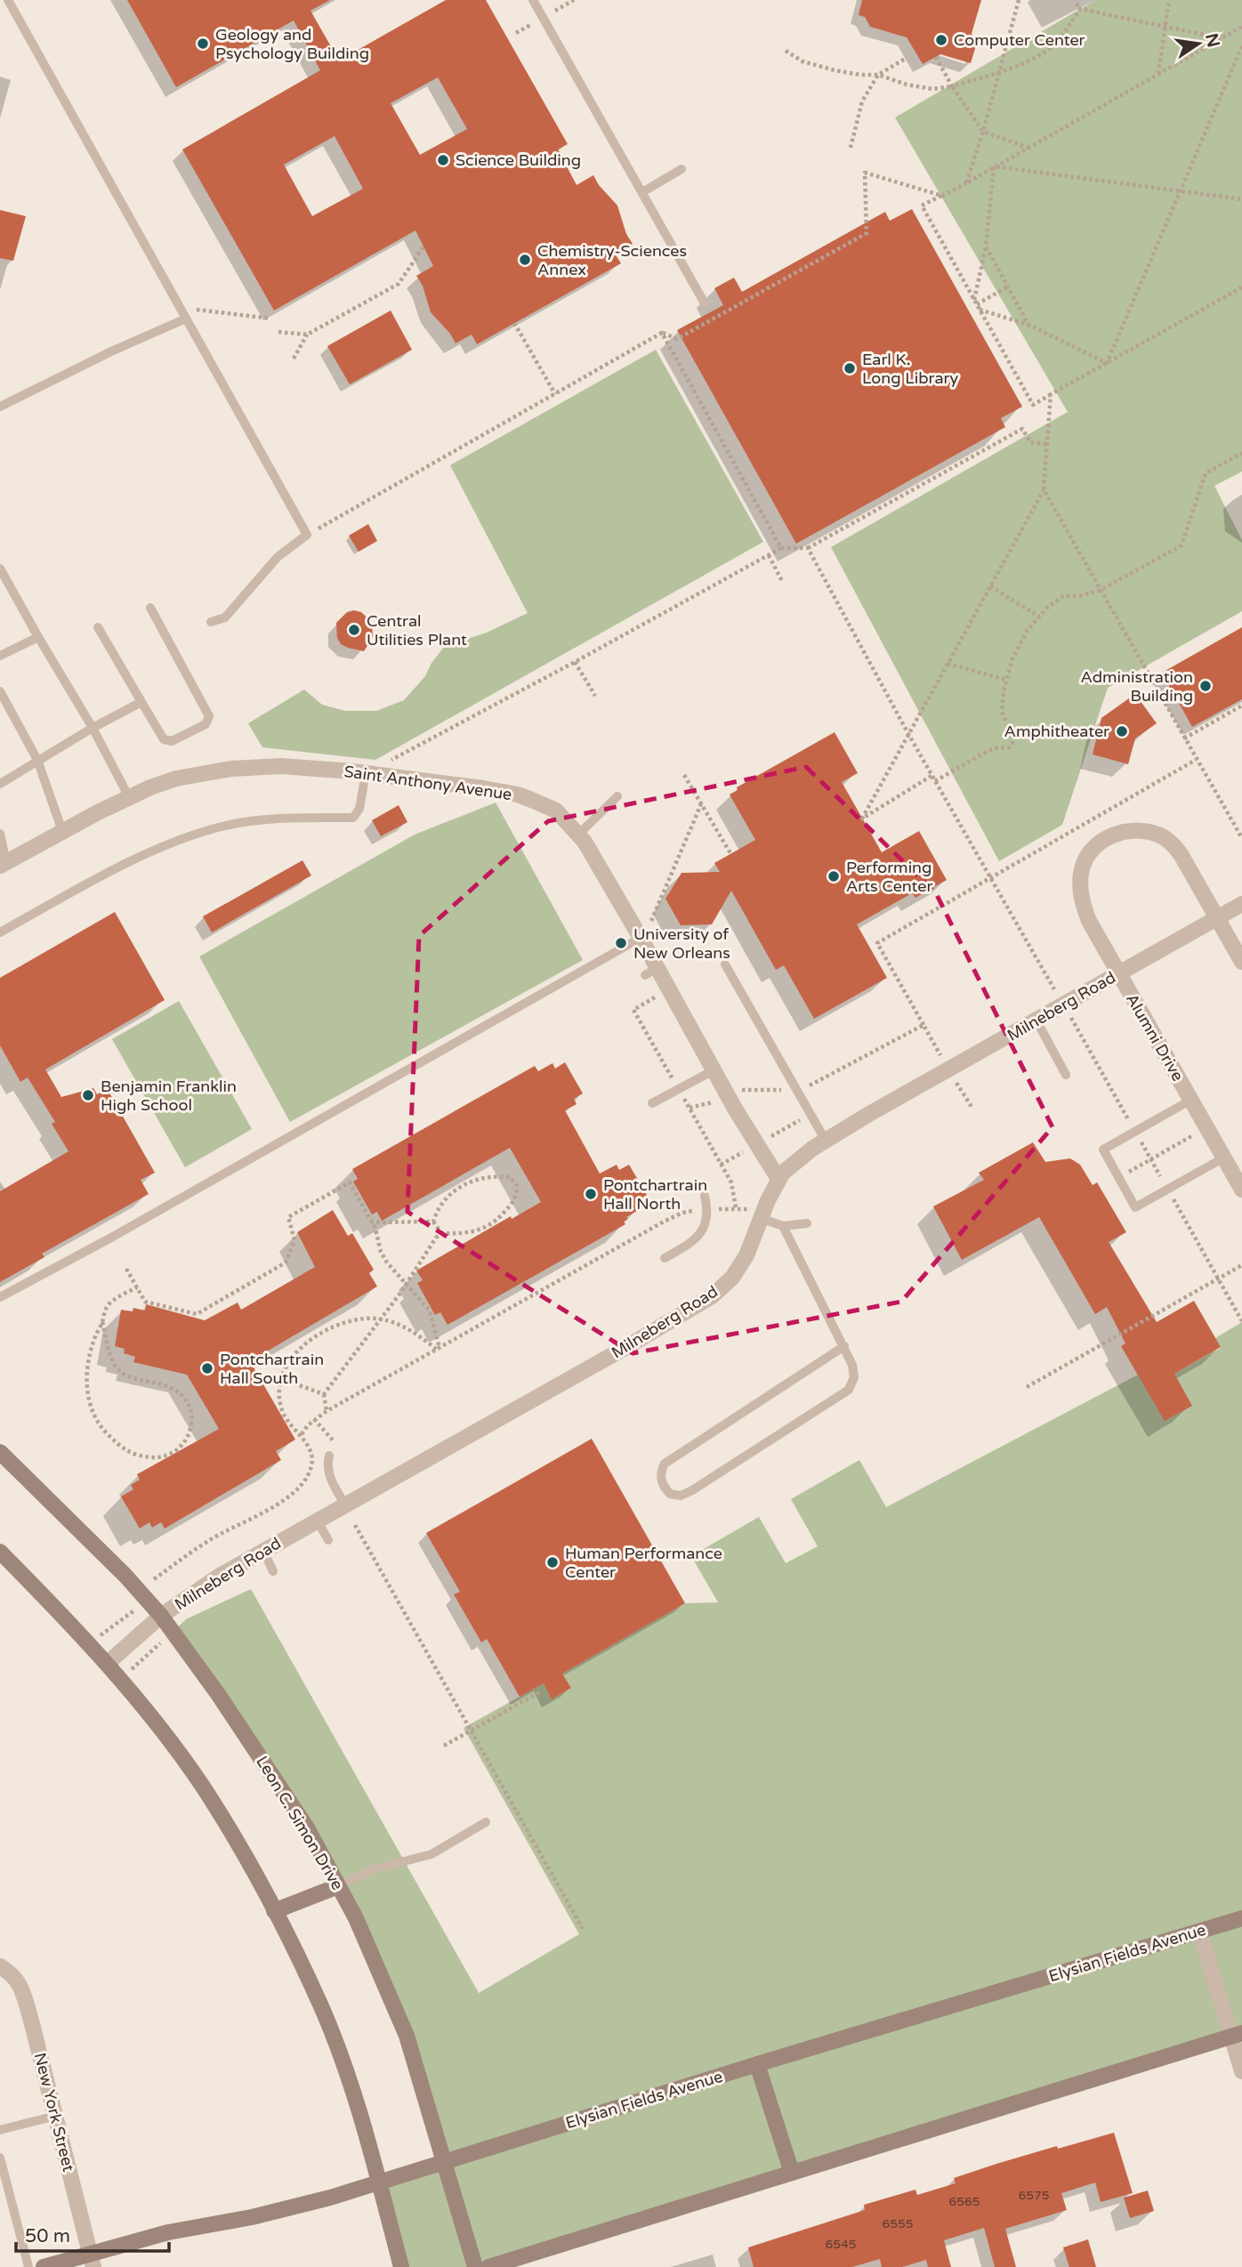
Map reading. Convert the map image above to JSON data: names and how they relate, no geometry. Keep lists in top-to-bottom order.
{
  "streets": {
    "main road": ["Leon C. Simon Drive", "Elysian Fields Avenue"],
    "street": [
      "Saint Anthony Avenue",
      "Milneberg Road",
      "Alumni Drive",
      "New York Street"
    ]
  },
  "crossings": [
    ["Saint Anthony Avenue", "Milneberg Road"],
    ["Milneberg Road", "Alumni Drive"],
    ["Milneberg Road", "Leon C. Simon Drive"],
    ["Leon C. Simon Drive", "Elysian Fields Avenue"],
    ["Elysian Fields Avenue", "New York Street"]
  ],
  "places": [
    "Computer Center",
    "Geology and Psychology Building",
    "Science Building",
    "Chemistry-Sciences Annex",
    "Earl K. Long Library",
    "Central Utilities Plant",
    "Administration Building",
    "Amphitheater",
    "Performing Arts Center",
    "University of New Orleans",
    "Benjamin Franklin High School",
    "Pontchartrain Hall North",
    "Pontchartrain Hall South",
    "Human Performance Center"
  ],
  "house_numbers": [
    "6575",
    "6565",
    "6555",
    "6545"
  ],
  "scale_bar": "50 m",
  "north": "right"
}
